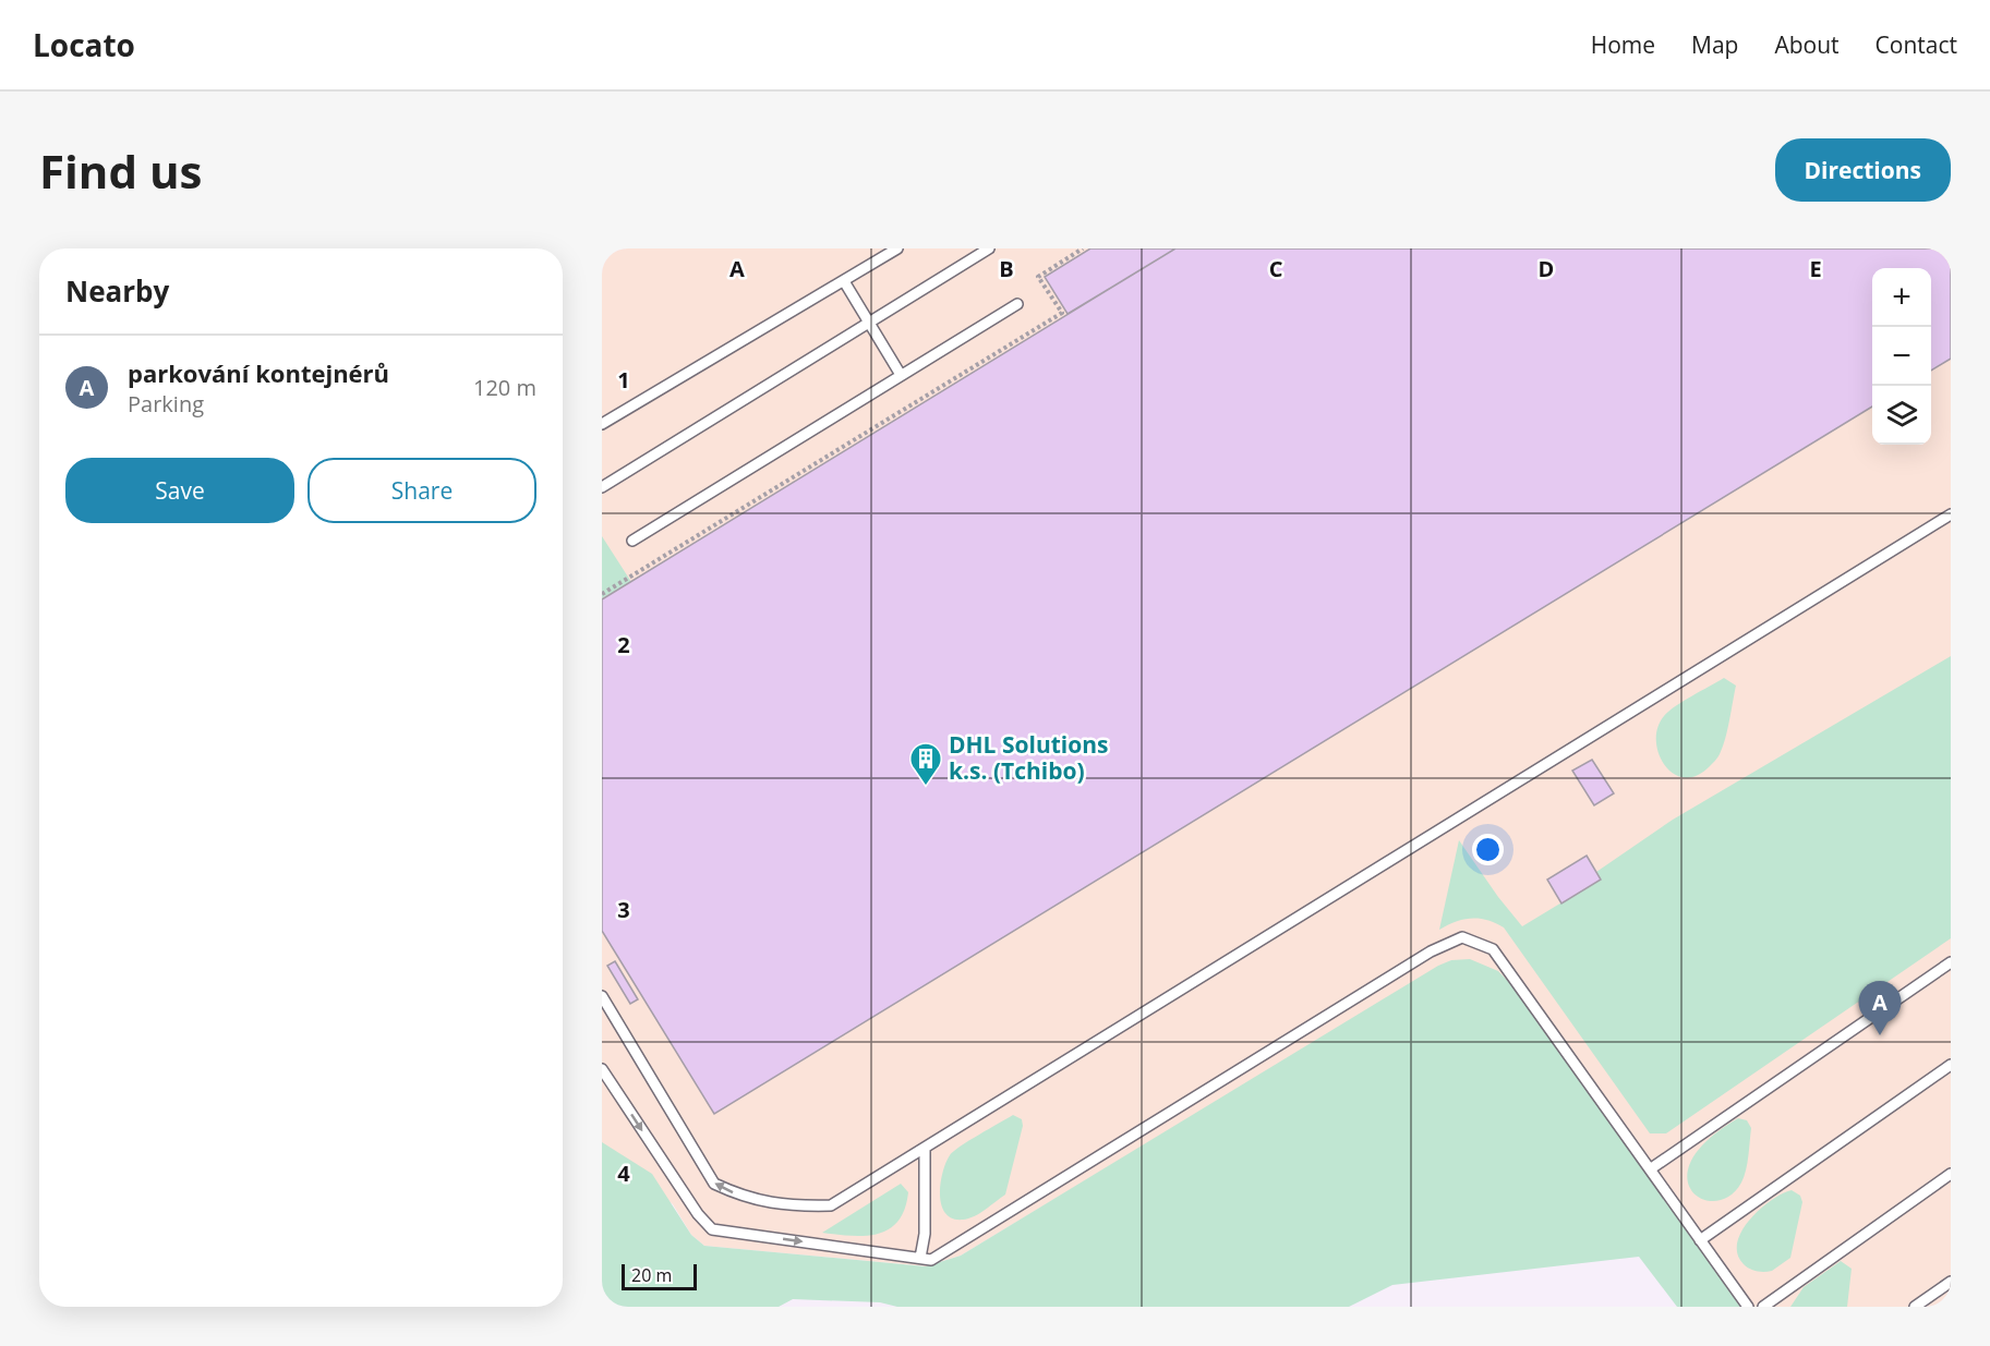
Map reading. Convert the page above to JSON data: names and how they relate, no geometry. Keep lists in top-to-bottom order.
{
  "places": {
    "building": ["DHL Solutions k.s. (Tchibo)"]
  },
  "scale_bar": "20 m",
  "page": {
    "header": "Locato",
    "nav": [
      "Home",
      "Map",
      "About",
      "Contact"
    ],
    "buttons": [
      "Directions",
      ["Save", "Share"]
    ],
    "title": "Find us",
    "heading": "Nearby",
    "map_buttons": ["+", "−"],
    "list": [
      {
        "mark": "A",
        "name": "parkování kontejnérů",
        "note": "Parking",
        "value": "120 m"
      }
    ],
    "pins": "A",
    "scale": "20 m"
  },
  "grid": {
    "columns": [
      "A",
      "B",
      "C",
      "D",
      "E"
    ],
    "rows": [
      "1",
      "2",
      "3",
      "4"
    ]
  }
}
